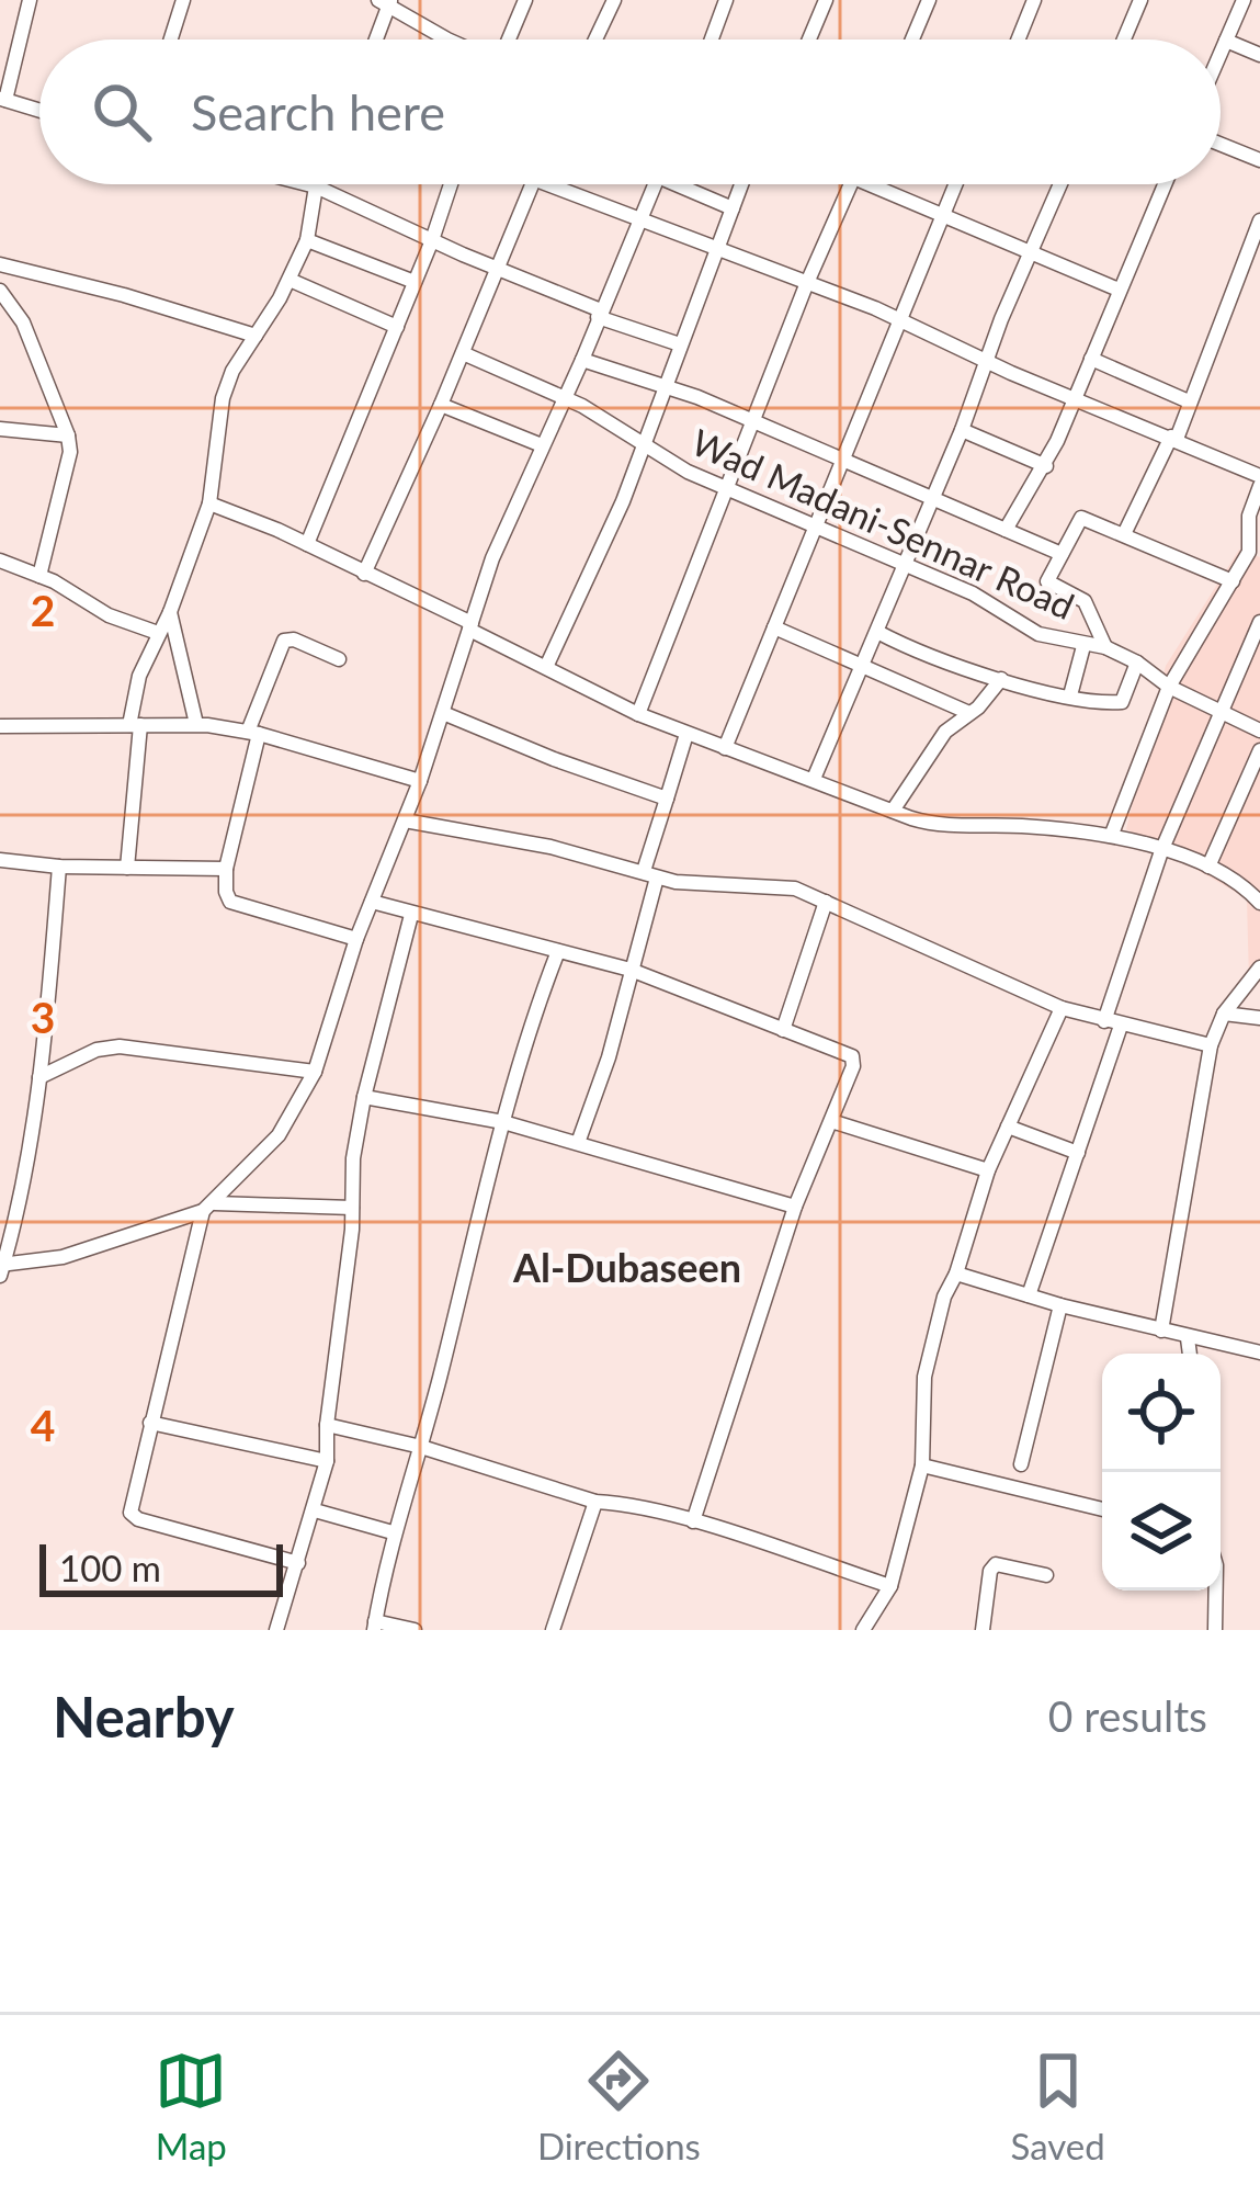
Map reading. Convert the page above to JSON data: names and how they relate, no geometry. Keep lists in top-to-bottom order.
{
  "streets": {
    "street": ["Wad Madani-Sennar Road"]
  },
  "districts": ["Al-Dubaseen"],
  "scale_bar": "100 m",
  "page": {
    "search": "Search here",
    "scale": "100 m",
    "heading": ["Nearby", "0 results"],
    "nav": ["Map", "Directions", "Saved"]
  },
  "grid": {
    "rows": ["2", "3", "4"]
  }
}
